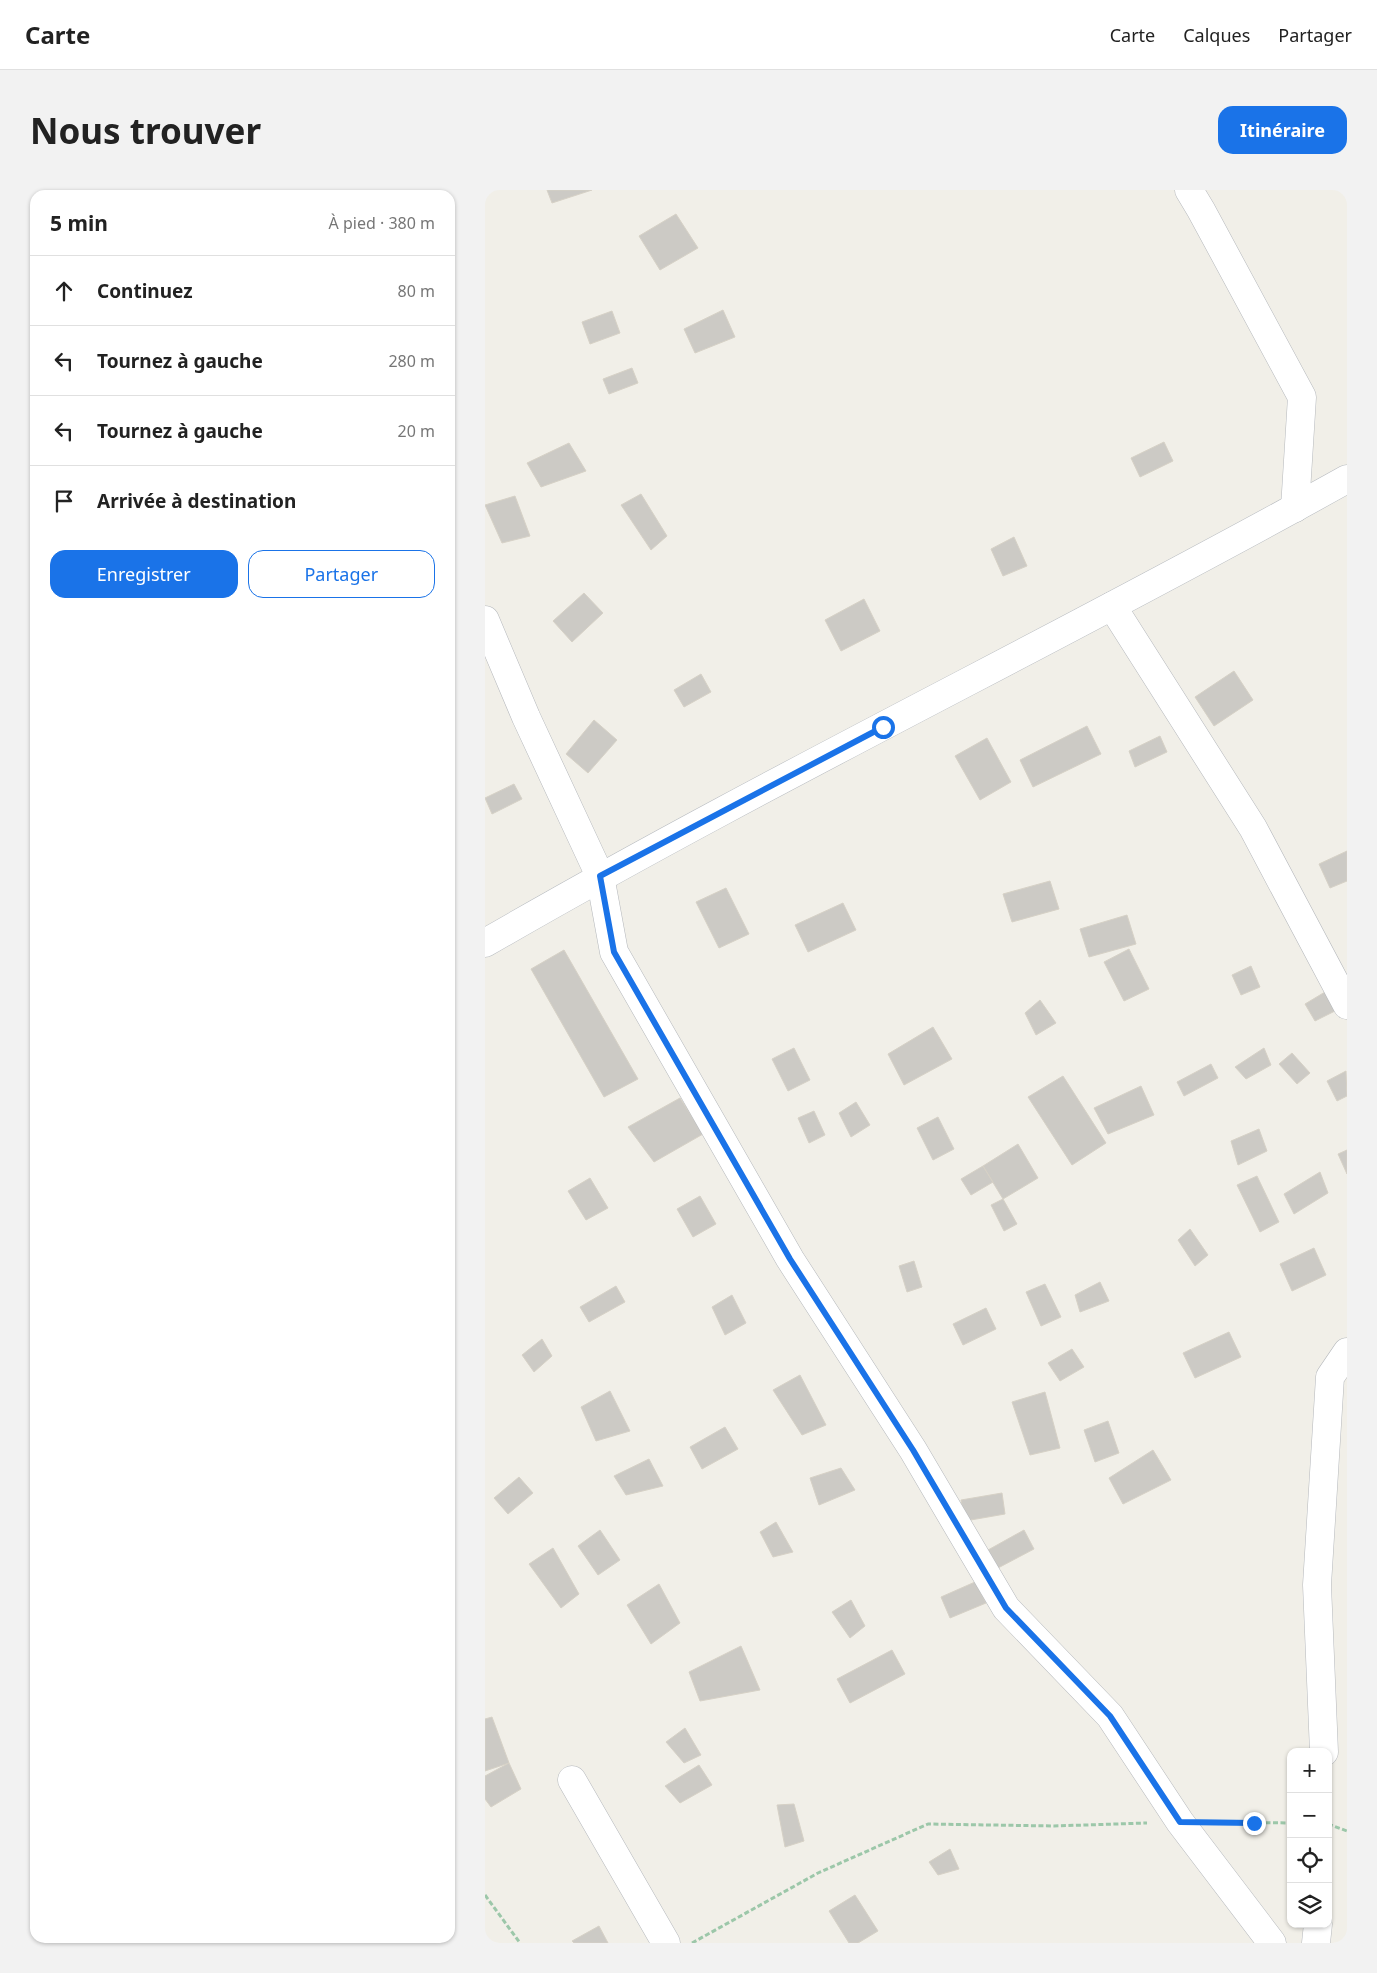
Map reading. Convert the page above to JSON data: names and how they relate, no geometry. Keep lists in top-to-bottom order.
{
  "page": {
    "header": "Carte",
    "nav": ["Carte", "Calques", "Partager"],
    "buttons": [
      "Itinéraire",
      ["Enregistrer", "Partager"]
    ],
    "title": "Nous trouver",
    "heading": ["5 min", "À pied · 380 m"],
    "list": [
      ["Continuez", "80 m"],
      ["Tournez à gauche", "280 m"],
      ["Tournez à gauche", "20 m"],
      "Arrivée à destination"
    ],
    "map_buttons": ["+", "−"]
  }
}
